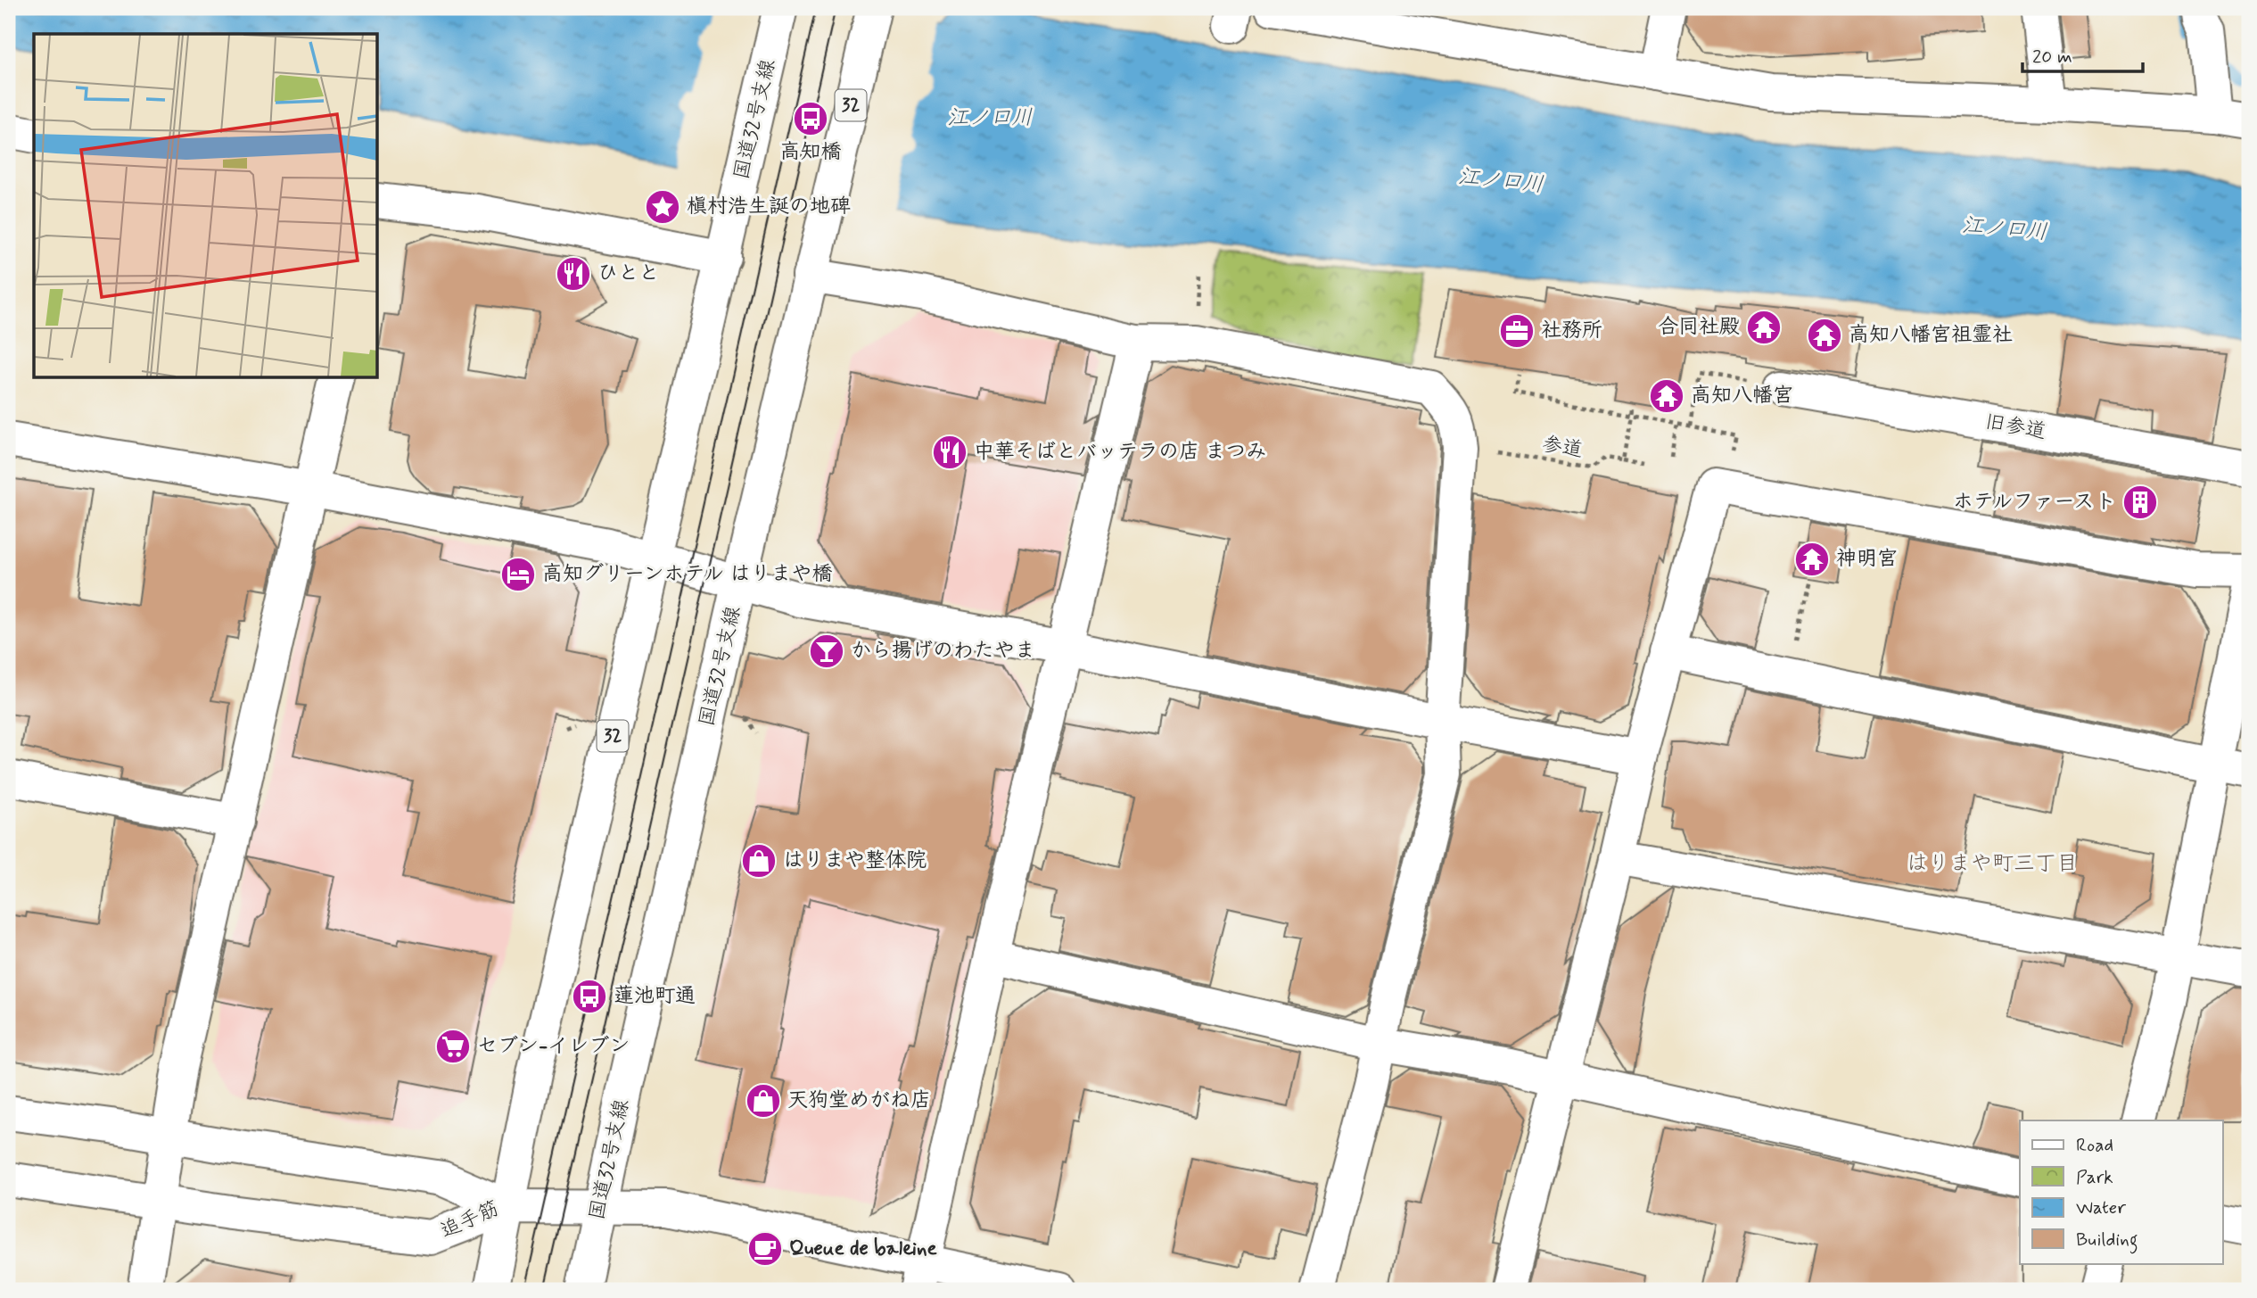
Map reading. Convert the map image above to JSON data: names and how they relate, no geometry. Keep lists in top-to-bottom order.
{
  "streets": {
    "main road": [
      "32",
      "国道32号支線",
      "旧参道",
      "追手筋"
    ],
    "path": ["参道"]
  },
  "crossings": [
    ["国道32号支線", "追手筋"]
  ],
  "districts": ["はりまや町三丁目"],
  "water": ["江ノ口川"],
  "places": {
    "bus stop": ["高知橋", "蓮池町通"],
    "place": ["槇村浩生誕の地碑"],
    "restaurant": ["ひとと", "中華そばとバッテラの店 まつみ"],
    "temple": [
      "合同社殿",
      "高知八幡宮祖霊社",
      "高知八幡宮",
      "神明宮"
    ],
    "office": ["社務所"],
    "building": ["ホテルファースト"],
    "hotel": ["高知グリーンホテル はりまや橋"],
    "bar": ["から揚げのわたやま"],
    "shop": ["はりまや整体院", "天狗堂めがね店"],
    "supermarket": ["セブン-イレブン"],
    "cafe": ["Queue de baleine"]
  },
  "legend": [
    "Road",
    "Park",
    "Water",
    "Building"
  ],
  "scale_bar": "20 m"
}
